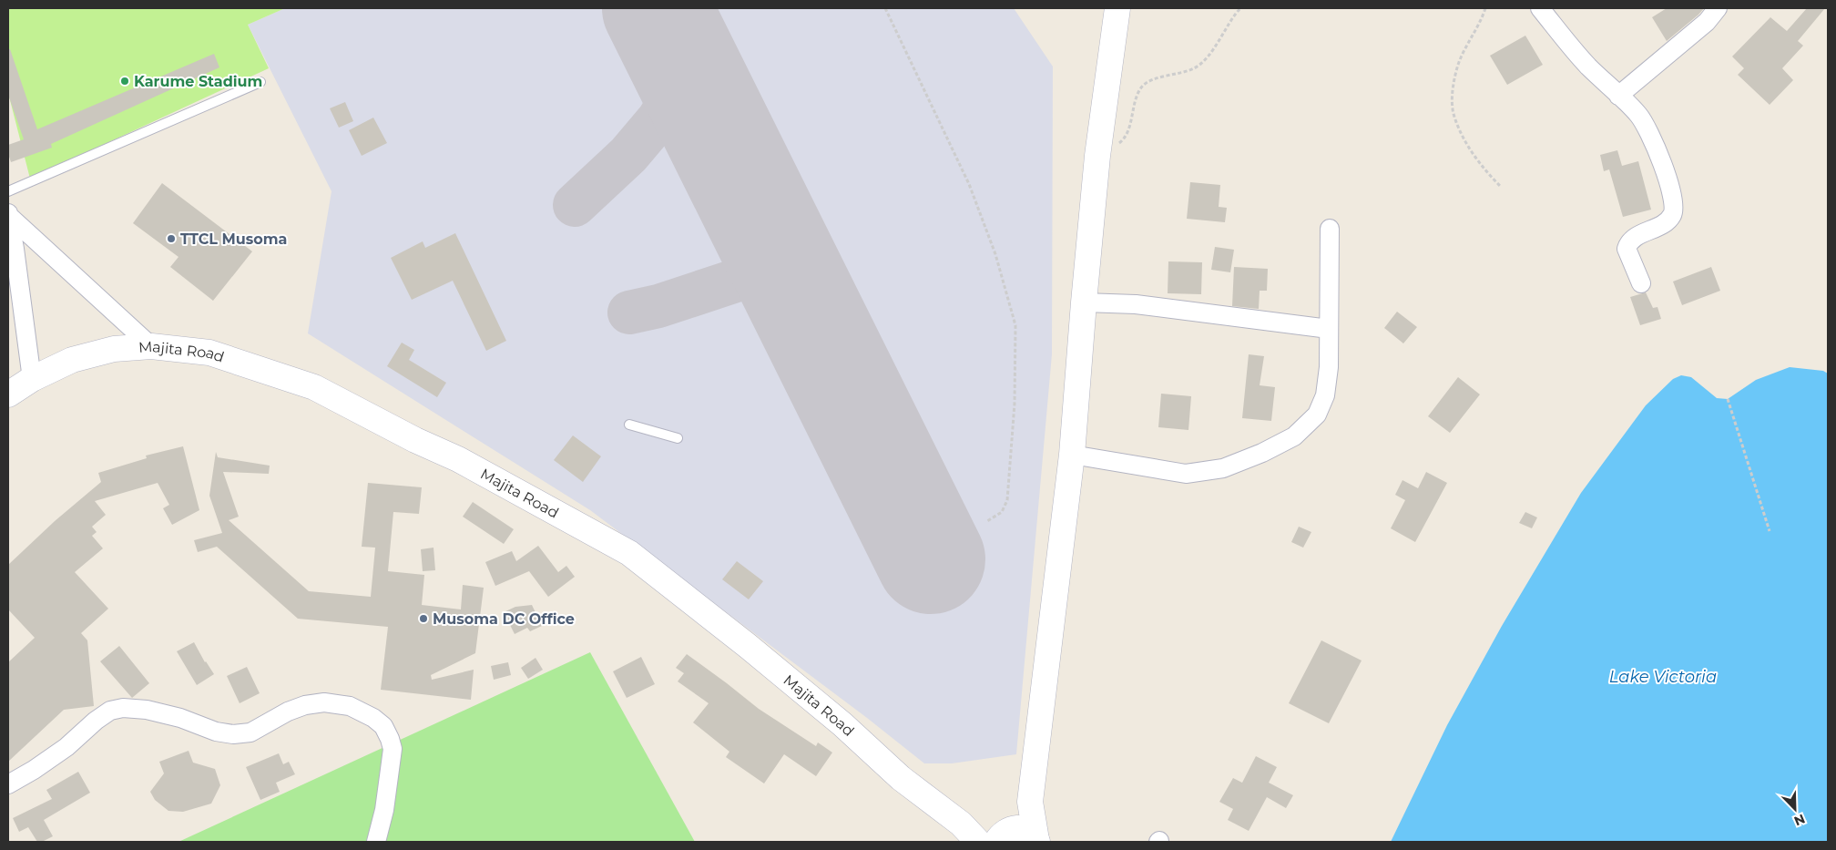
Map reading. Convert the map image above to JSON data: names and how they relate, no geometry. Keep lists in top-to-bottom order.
{
  "streets": {
    "main road": ["Majita Road"]
  },
  "water": ["Lake Victoria"],
  "places": ["Karume Stadium", "TTCL Musoma", "Musoma DC Office"],
  "north": "bottom right"
}
